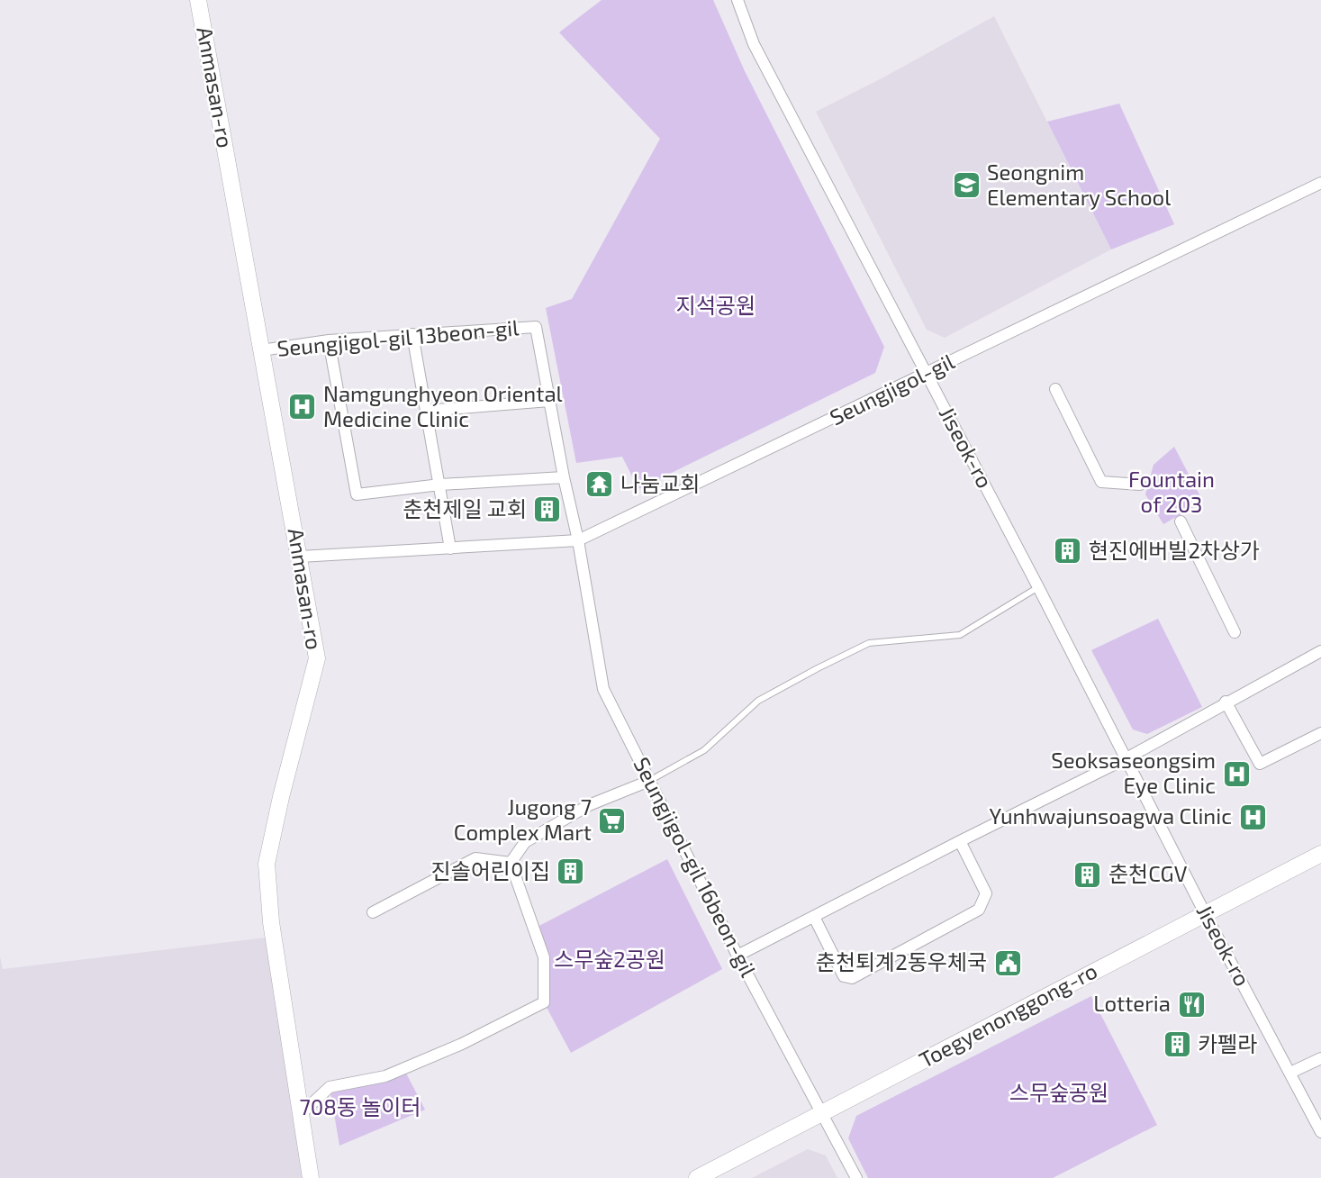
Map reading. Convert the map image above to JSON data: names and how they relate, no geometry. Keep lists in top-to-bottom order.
{
  "streets": {
    "street": [
      "Anmasan-ro",
      "Seungjigol-gil 13beon-gil",
      "Seungjigol-gil",
      "Jiseok-ro",
      "Seungjigol-gil 16beon-gil",
      "Toegyenonggong-ro"
    ]
  },
  "crossings": [
    ["Anmasan-ro", "Seungjigol-gil 13beon-gil"],
    ["Anmasan-ro", "Seungjigol-gil"],
    ["Seungjigol-gil 13beon-gil", "Seungjigol-gil"],
    ["Seungjigol-gil 13beon-gil", "Seungjigol-gil 16beon-gil"],
    ["Seungjigol-gil", "Jiseok-ro"],
    ["Seungjigol-gil", "Seungjigol-gil 16beon-gil"],
    ["Jiseok-ro", "Toegyenonggong-ro"],
    ["Seungjigol-gil 16beon-gil", "Toegyenonggong-ro"]
  ],
  "parks": [
    "지석공원",
    "Fountain of 203",
    "스무숲2공원",
    "스무숲공원",
    "708동 놀이터"
  ],
  "places": {
    "school or university": ["Seongnim Elementary School"],
    "hospital": ["Namgunghyeon Oriental Medicine Clinic", "Seoksaseongsim Eye Clinic", "Yunhwajunsoagwa Clinic"],
    "temple": ["나눔교회"],
    "building": [
      "춘천제일 교회",
      "현진에버빌2차상가",
      "진솔어린이집",
      "춘천CGV",
      "카펠라"
    ],
    "supermarket": ["Jugong 7 Complex Mart"],
    "public building": ["춘천퇴계2동우체국"],
    "restaurant": ["Lotteria"]
  }
}
